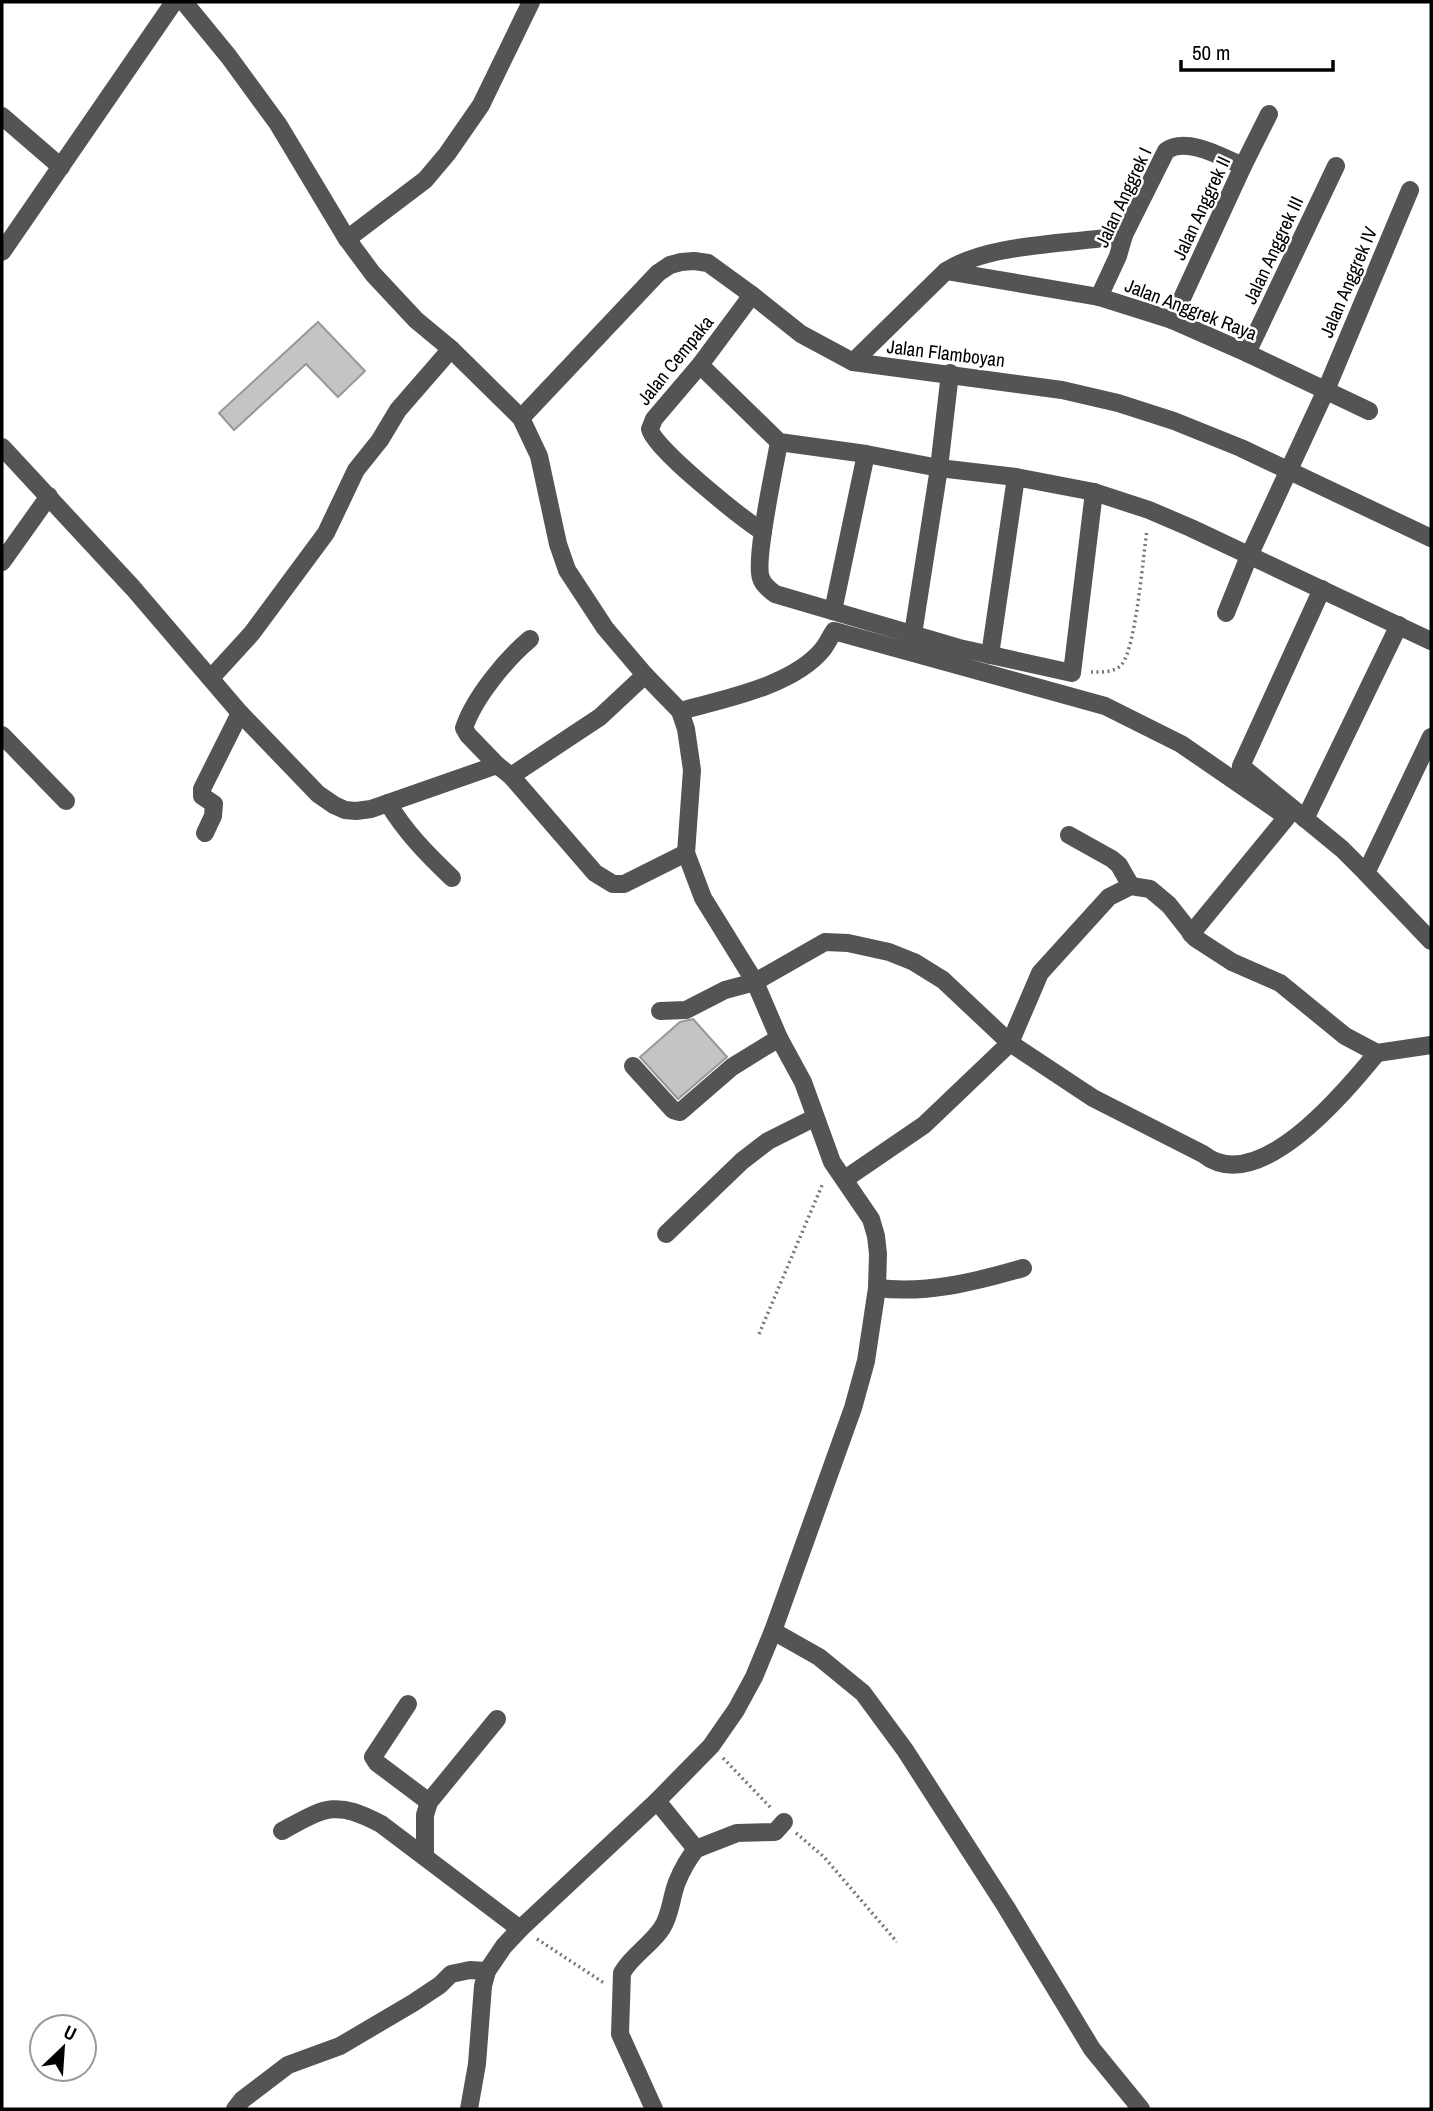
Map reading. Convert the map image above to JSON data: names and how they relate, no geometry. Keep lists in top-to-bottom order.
{
  "streets": {
    "street": [
      "Jalan Anggrek I",
      "Jalan Anggrek II",
      "Jalan Anggrek III",
      "Jalan Anggrek IV",
      "Jalan Anggrek Raya",
      "Jalan Flamboyan",
      "Jalan Cempaka"
    ]
  },
  "crossings": [
    ["Jalan Anggrek I", "Jalan Anggrek II"],
    ["Jalan Anggrek I", "Jalan Anggrek Raya"],
    ["Jalan Anggrek II", "Jalan Anggrek Raya"],
    ["Jalan Anggrek III", "Jalan Anggrek Raya"],
    ["Jalan Anggrek IV", "Jalan Anggrek Raya"],
    ["Jalan Anggrek IV", "Jalan Flamboyan"],
    ["Jalan Flamboyan", "Jalan Cempaka"]
  ],
  "scale_bar": "50 m",
  "north": "top right"
}
